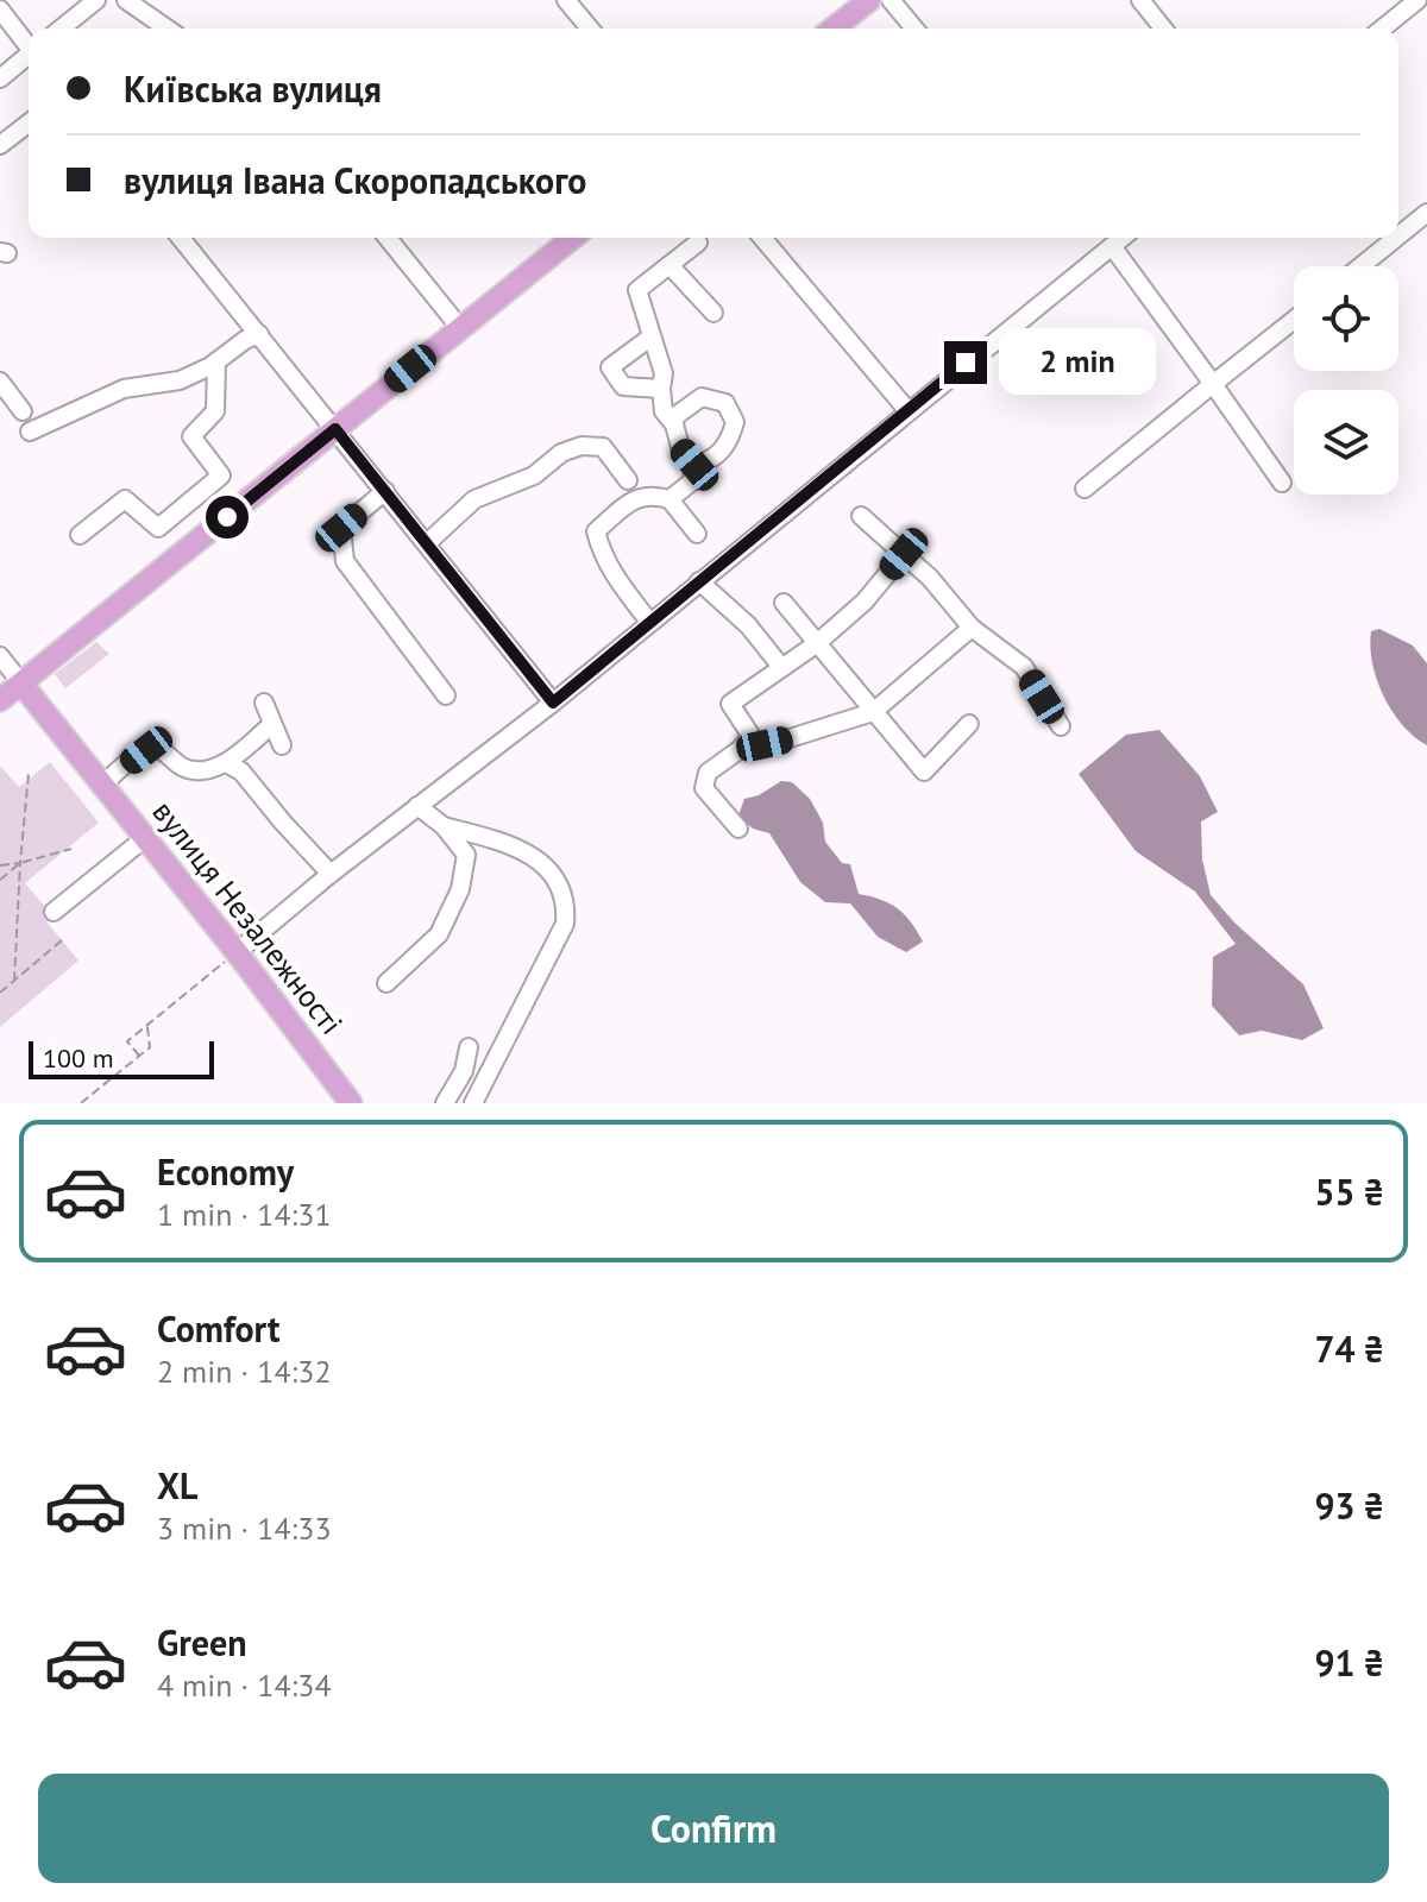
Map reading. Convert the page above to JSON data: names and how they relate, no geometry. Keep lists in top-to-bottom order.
{
  "streets": {
    "main road": ["вулиця Незалежності"]
  },
  "scale_bar": "100 m",
  "page": {
    "banner": ["Київська вулиця", "вулиця Івана Скоропадського"],
    "bubble": "2 min",
    "scale": "100 m",
    "list": [
      {
        "name": "Economy",
        "note": "1 min · 14:31",
        "value": "55 ₴"
      },
      {
        "name": "Comfort",
        "note": "2 min · 14:32",
        "value": "74 ₴"
      },
      {
        "name": "XL",
        "note": "3 min · 14:33",
        "value": "93 ₴"
      },
      {
        "name": "Green",
        "note": "4 min · 14:34",
        "value": "91 ₴"
      }
    ],
    "buttons": "Confirm"
  }
}
